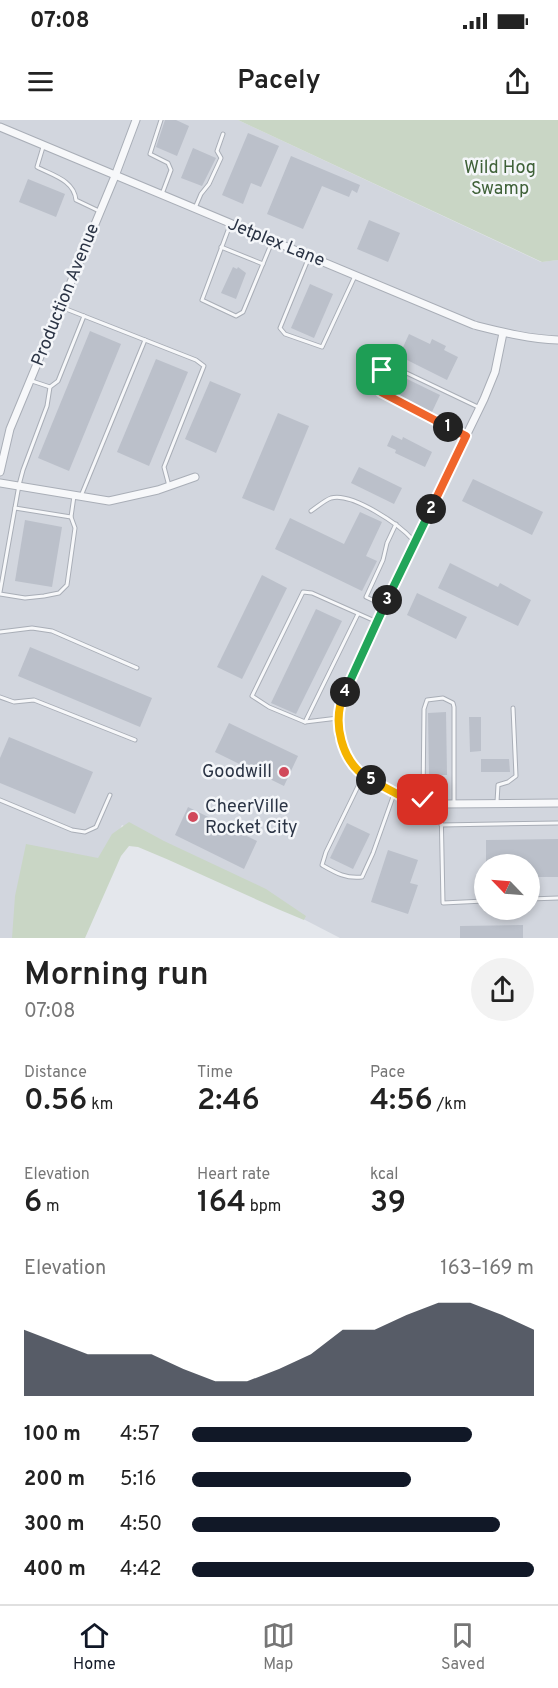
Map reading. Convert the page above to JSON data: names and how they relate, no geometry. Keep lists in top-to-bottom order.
{
  "streets": {
    "street": ["Jetplex Lane", "Production Avenue"]
  },
  "crossings": [
    ["Jetplex Lane", "Production Avenue"]
  ],
  "parks": ["Wild Hog Swamp"],
  "places": ["Goodwill", "CheerVille Rocket City"],
  "north": "top left",
  "page": {
    "status": "07:08",
    "header": "Pacely",
    "pins": [
      "1",
      "2",
      "3",
      "4",
      "5"
    ],
    "heading": ["Morning run", "07:08"],
    "stats": [
      ["Distance", "0.56 km"],
      ["Time", "2:46"],
      ["Pace", "4:56 /km"],
      ["Elevation", "6 m"],
      ["Heart rate", "164 bpm"],
      ["kcal", "39"]
    ],
    "chart": ["Elevation", "163–169 m"],
    "list": [
      {
        "name": "100 m",
        "note": "4:57"
      },
      {
        "name": "200 m",
        "note": "5:16"
      },
      {
        "name": "300 m",
        "note": "4:50"
      },
      {
        "name": "400 m",
        "note": "4:42"
      }
    ],
    "tabs": ["Home", "Map", "Saved"]
  }
}
